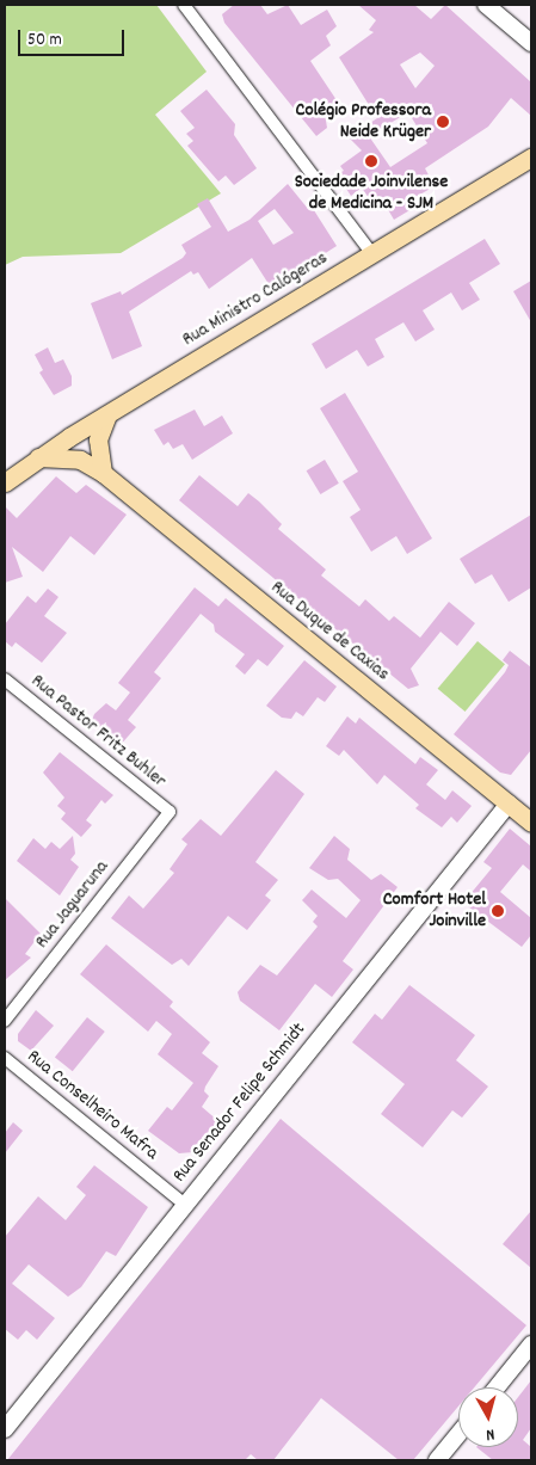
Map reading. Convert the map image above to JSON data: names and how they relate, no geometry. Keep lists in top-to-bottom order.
{
  "streets": {
    "main road": ["Rua Ministro Calógeras", "Rua Duque de Caxias", "Rua Senador Felipe Schmidt"],
    "street": ["Rua Pastor Fritz Buhler", "Rua Jaguaruna", "Rua Conselheiro Mafra"]
  },
  "crossings": [
    ["Rua Ministro Calógeras", "Rua Duque de Caxias"],
    ["Rua Duque de Caxias", "Rua Senador Felipe Schmidt"],
    ["Rua Pastor Fritz Buhler", "Rua Jaguaruna"],
    ["Rua Senador Felipe Schmidt", "Rua Conselheiro Mafra"]
  ],
  "places": ["Colégio Professora Neide Krüger", "Sociedade Joinvilense de Medicina - SJM", "Comfort Hotel Joinville"],
  "scale_bar": "50 m",
  "north": "bottom"
}
